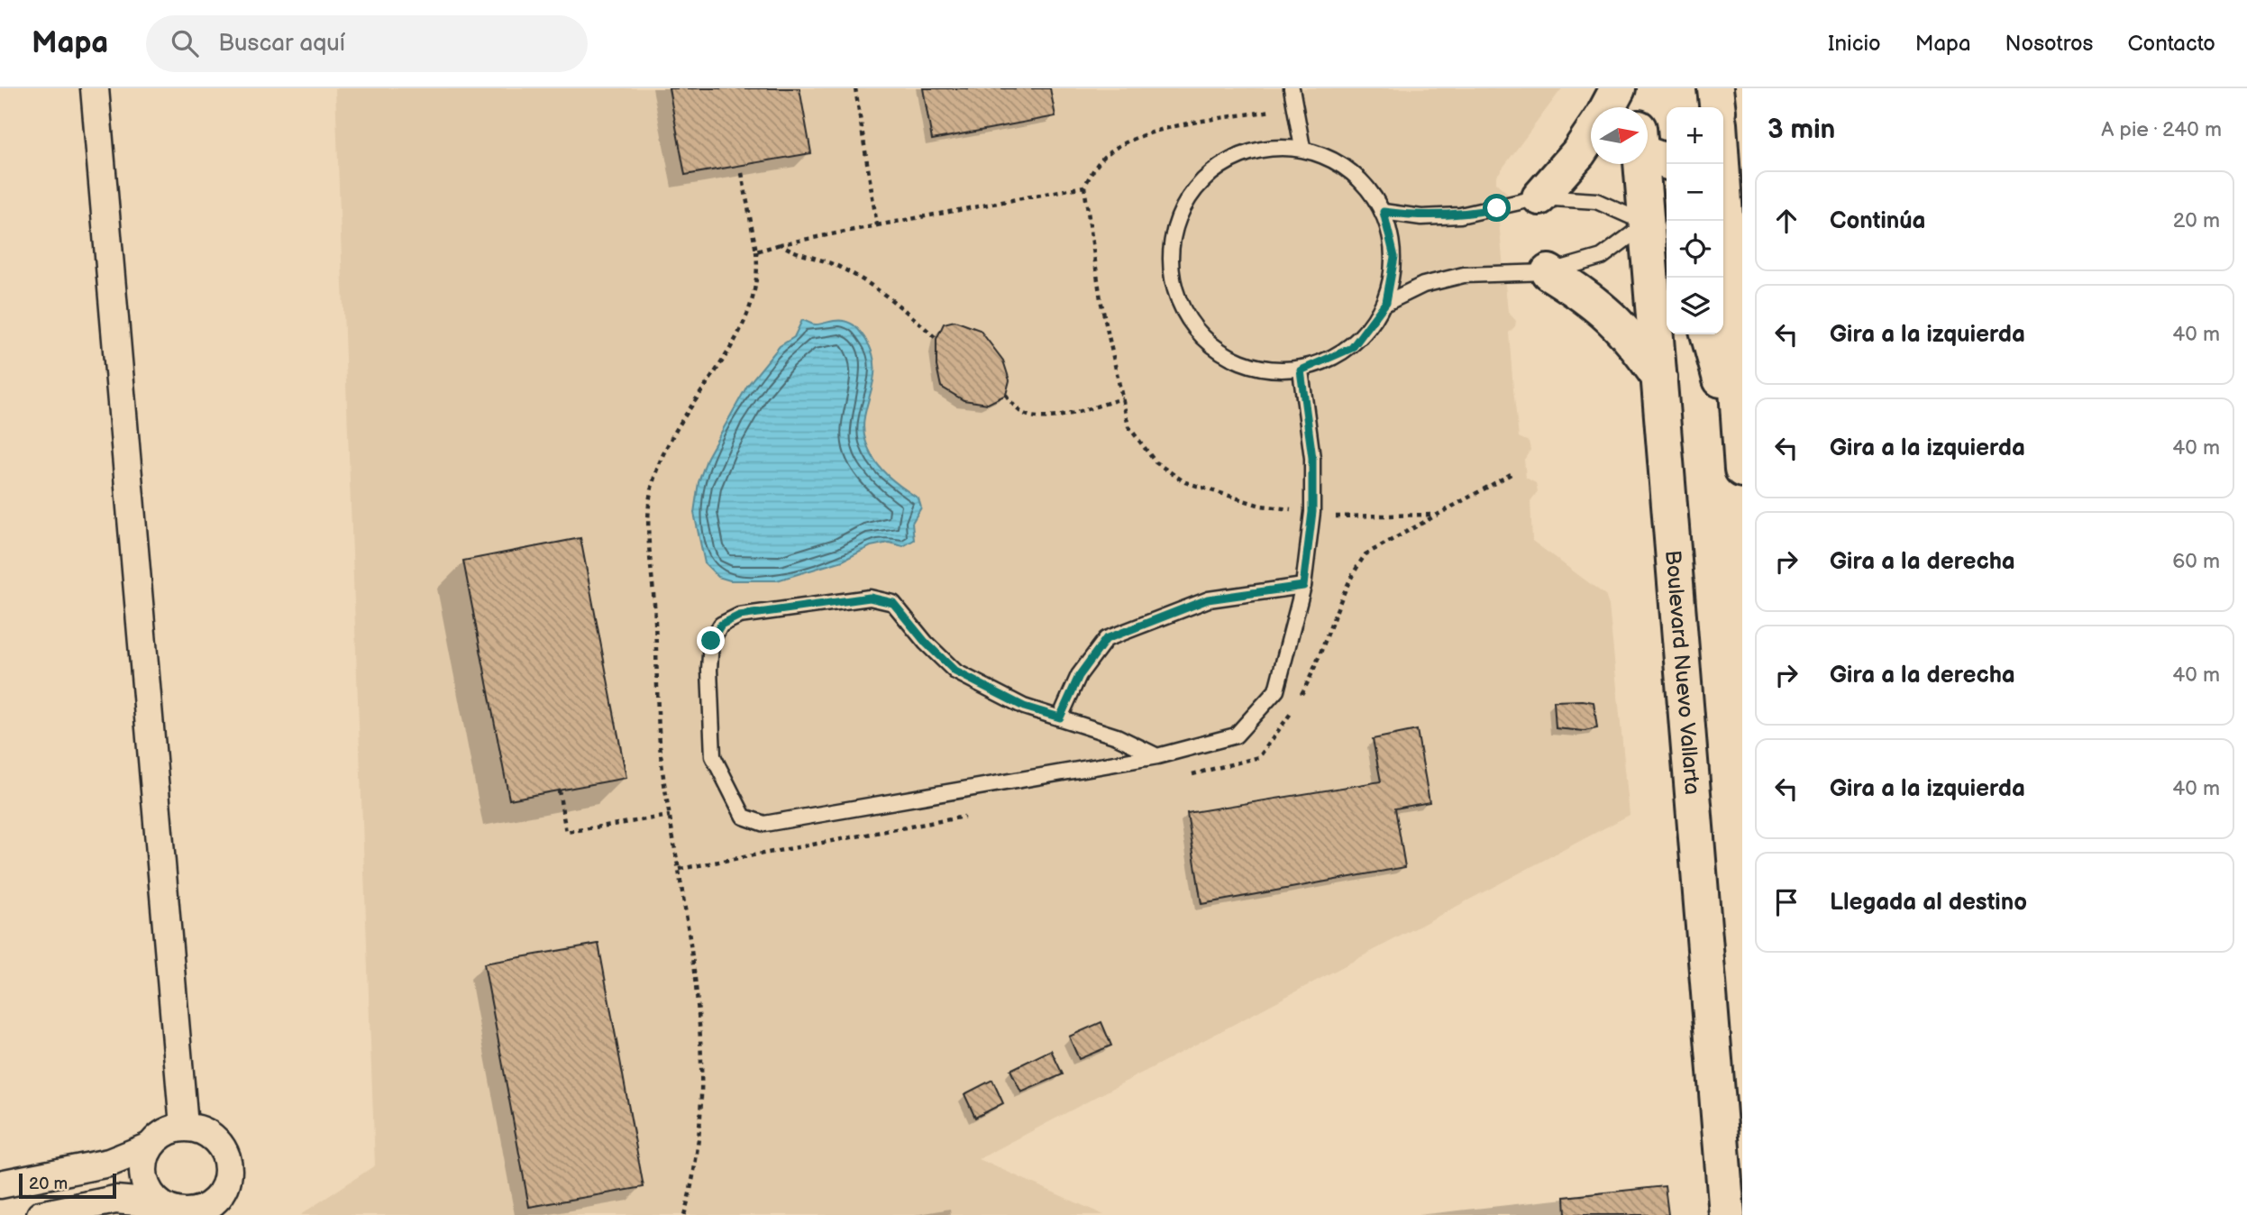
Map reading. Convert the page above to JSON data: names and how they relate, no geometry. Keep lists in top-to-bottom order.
{
  "streets": {
    "main road": ["Boulevard Nuevo Vallarta"]
  },
  "scale_bar": "20 m",
  "north": "right",
  "page": {
    "header": "Mapa",
    "search": "Buscar aquí",
    "nav": [
      "Inicio",
      "Mapa",
      "Nosotros",
      "Contacto"
    ],
    "heading": ["3 min", "A pie · 240 m"],
    "map_buttons": ["+", "−"],
    "list": [
      ["Continúa", "20 m"],
      ["Gira a la izquierda", "40 m"],
      ["Gira a la izquierda", "40 m"],
      ["Gira a la derecha", "60 m"],
      ["Gira a la derecha", "40 m"],
      ["Gira a la izquierda", "40 m"],
      "Llegada al destino"
    ],
    "scale": "20 m"
  }
}
